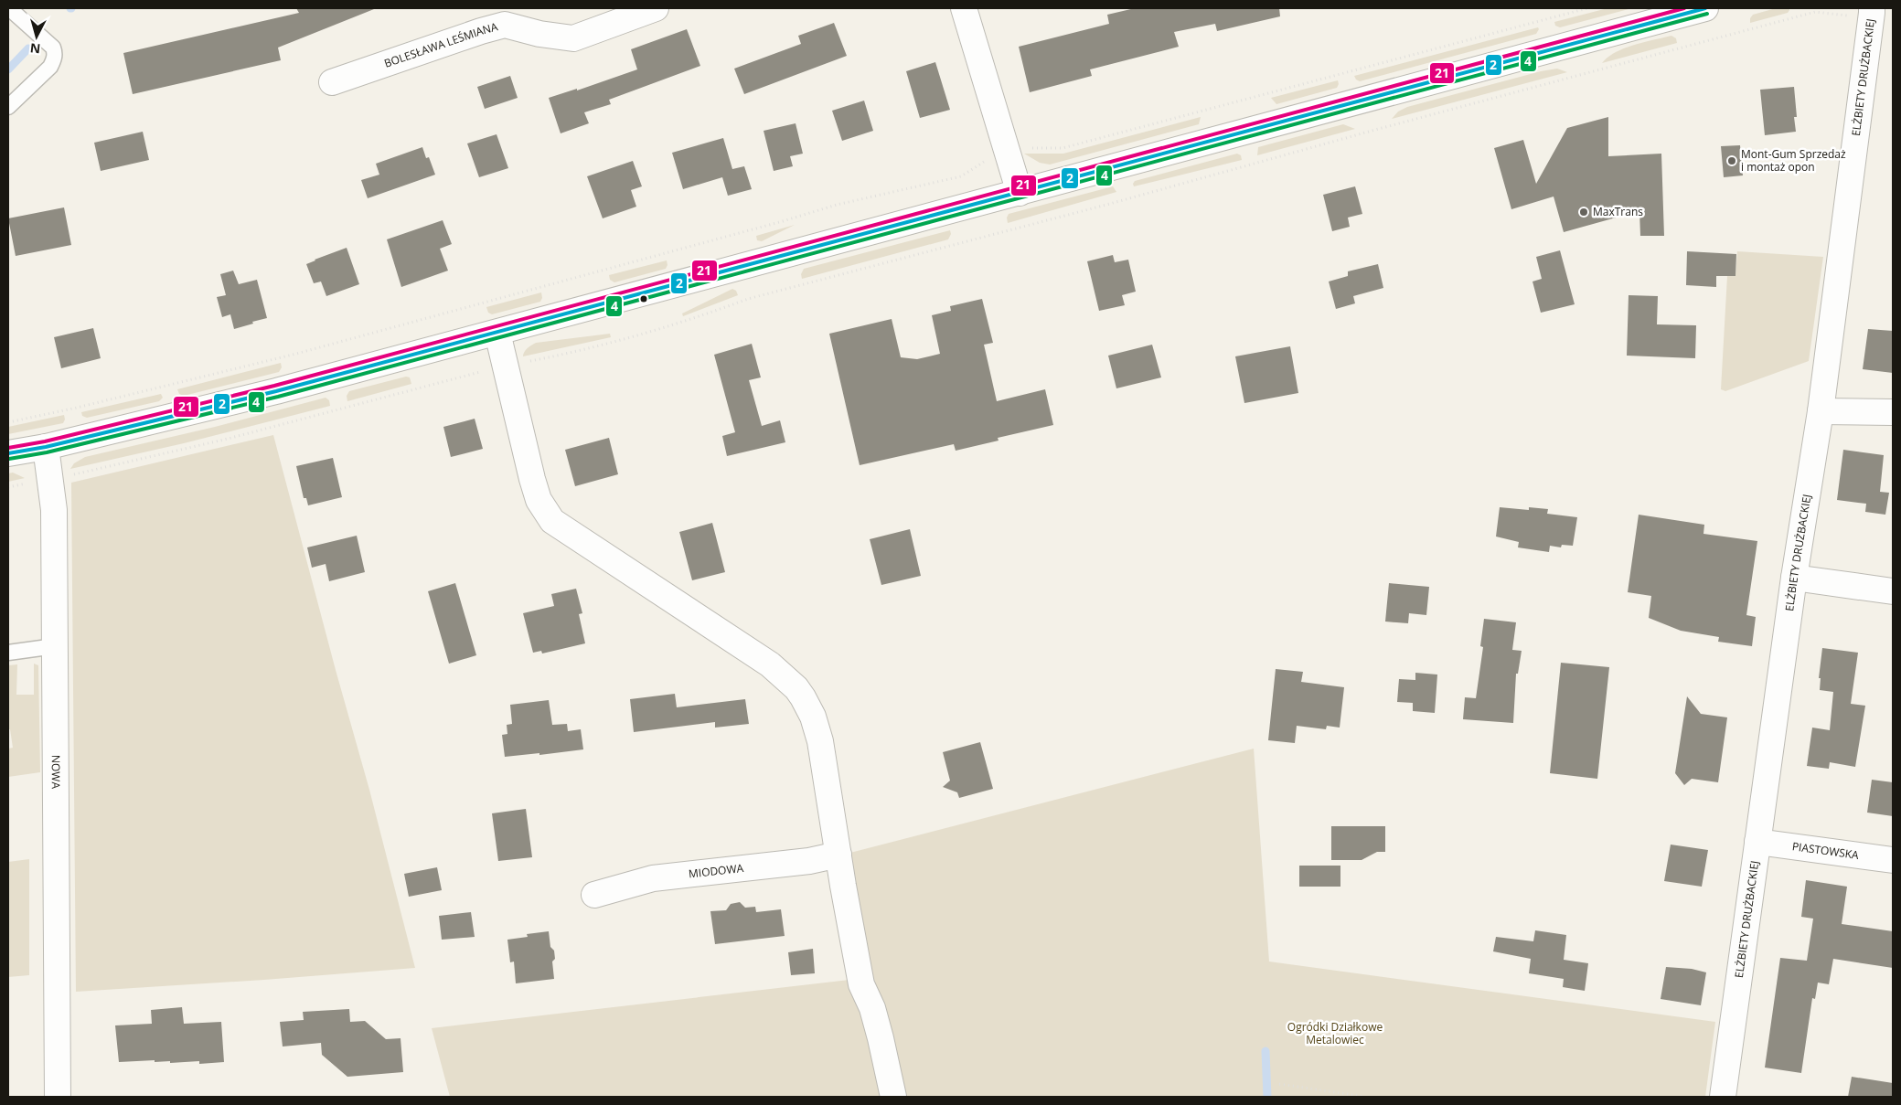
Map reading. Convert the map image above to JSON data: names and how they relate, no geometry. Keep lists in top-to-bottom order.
{
  "streets": {
    "street": [
      "BOLESŁAWA LEŚMIANA",
      "ELŻBIETY DRUŻBACKIEJ",
      "NOWA",
      "PIASTOWSKA",
      "MIODOWA"
    ]
  },
  "crossings": [
    ["ELŻBIETY DRUŻBACKIEJ", "PIASTOWSKA"]
  ],
  "parks": ["Ogródki Działkowe Metalowiec"],
  "places": ["Mont-Gum Sprzedaż i montaż opon", "MaxTrans"],
  "lines": ["transit line 2", "transit line 21", "transit line 4"],
  "north": "bottom"
}
